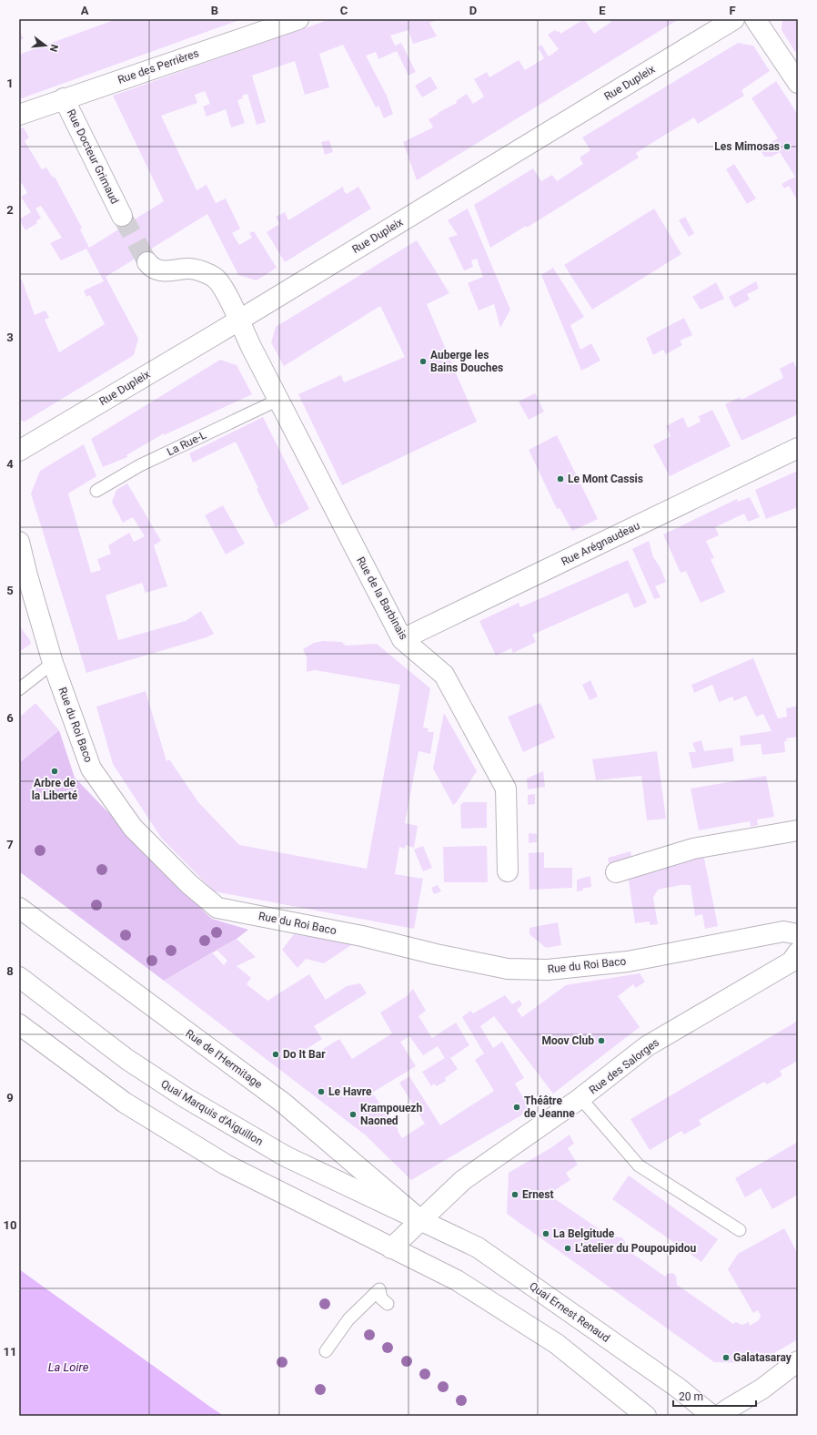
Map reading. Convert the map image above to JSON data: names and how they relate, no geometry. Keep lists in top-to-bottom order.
{
  "streets": {
    "street": [
      "Rue des Perrières",
      "Rue Dupleix",
      "Rue Docteur Grimaud",
      "Rue Arégnaudeau",
      "Rue de la Barbinais",
      "Rue du Roi Baco",
      "Rue de l'Hermitage",
      "Rue des Salorges",
      "Quai Marquis d'Aiguillon",
      "Quai Ernest Renaud"
    ],
    "lane": ["La Rue-L"]
  },
  "crossings": [
    ["Rue des Perrières", "Rue Docteur Grimaud"],
    ["Rue Dupleix", "Rue de la Barbinais"],
    ["La Rue-L", "Rue de la Barbinais"],
    ["Rue Arégnaudeau", "Rue de la Barbinais"],
    ["Rue de l'Hermitage", "Rue des Salorges"],
    ["Rue de l'Hermitage", "Quai Marquis d'Aiguillon"],
    ["Rue de l'Hermitage", "Quai Ernest Renaud"],
    ["Rue des Salorges", "Quai Marquis d'Aiguillon"],
    ["Rue des Salorges", "Quai Ernest Renaud"],
    ["Quai Marquis d'Aiguillon", "Quai Ernest Renaud"]
  ],
  "water": ["La Loire"],
  "places": [
    "Les Mimosas",
    "Auberge les Bains Douches",
    "Le Mont Cassis",
    "Arbre de la Liberté",
    "Moov Club",
    "Do It Bar",
    "Le Havre",
    "Théâtre de Jeanne",
    "Krampouezh Naoned",
    "Ernest",
    "La Belgitude",
    "L'atelier du Poupoupidou",
    "Galatasaray"
  ],
  "scale_bar": "20 m",
  "north": "right",
  "grid": {
    "columns": [
      "A",
      "B",
      "C",
      "D",
      "E",
      "F"
    ],
    "rows": [
      "1",
      "2",
      "3",
      "4",
      "5",
      "6",
      "7",
      "8",
      "9",
      "10",
      "11"
    ]
  }
}
